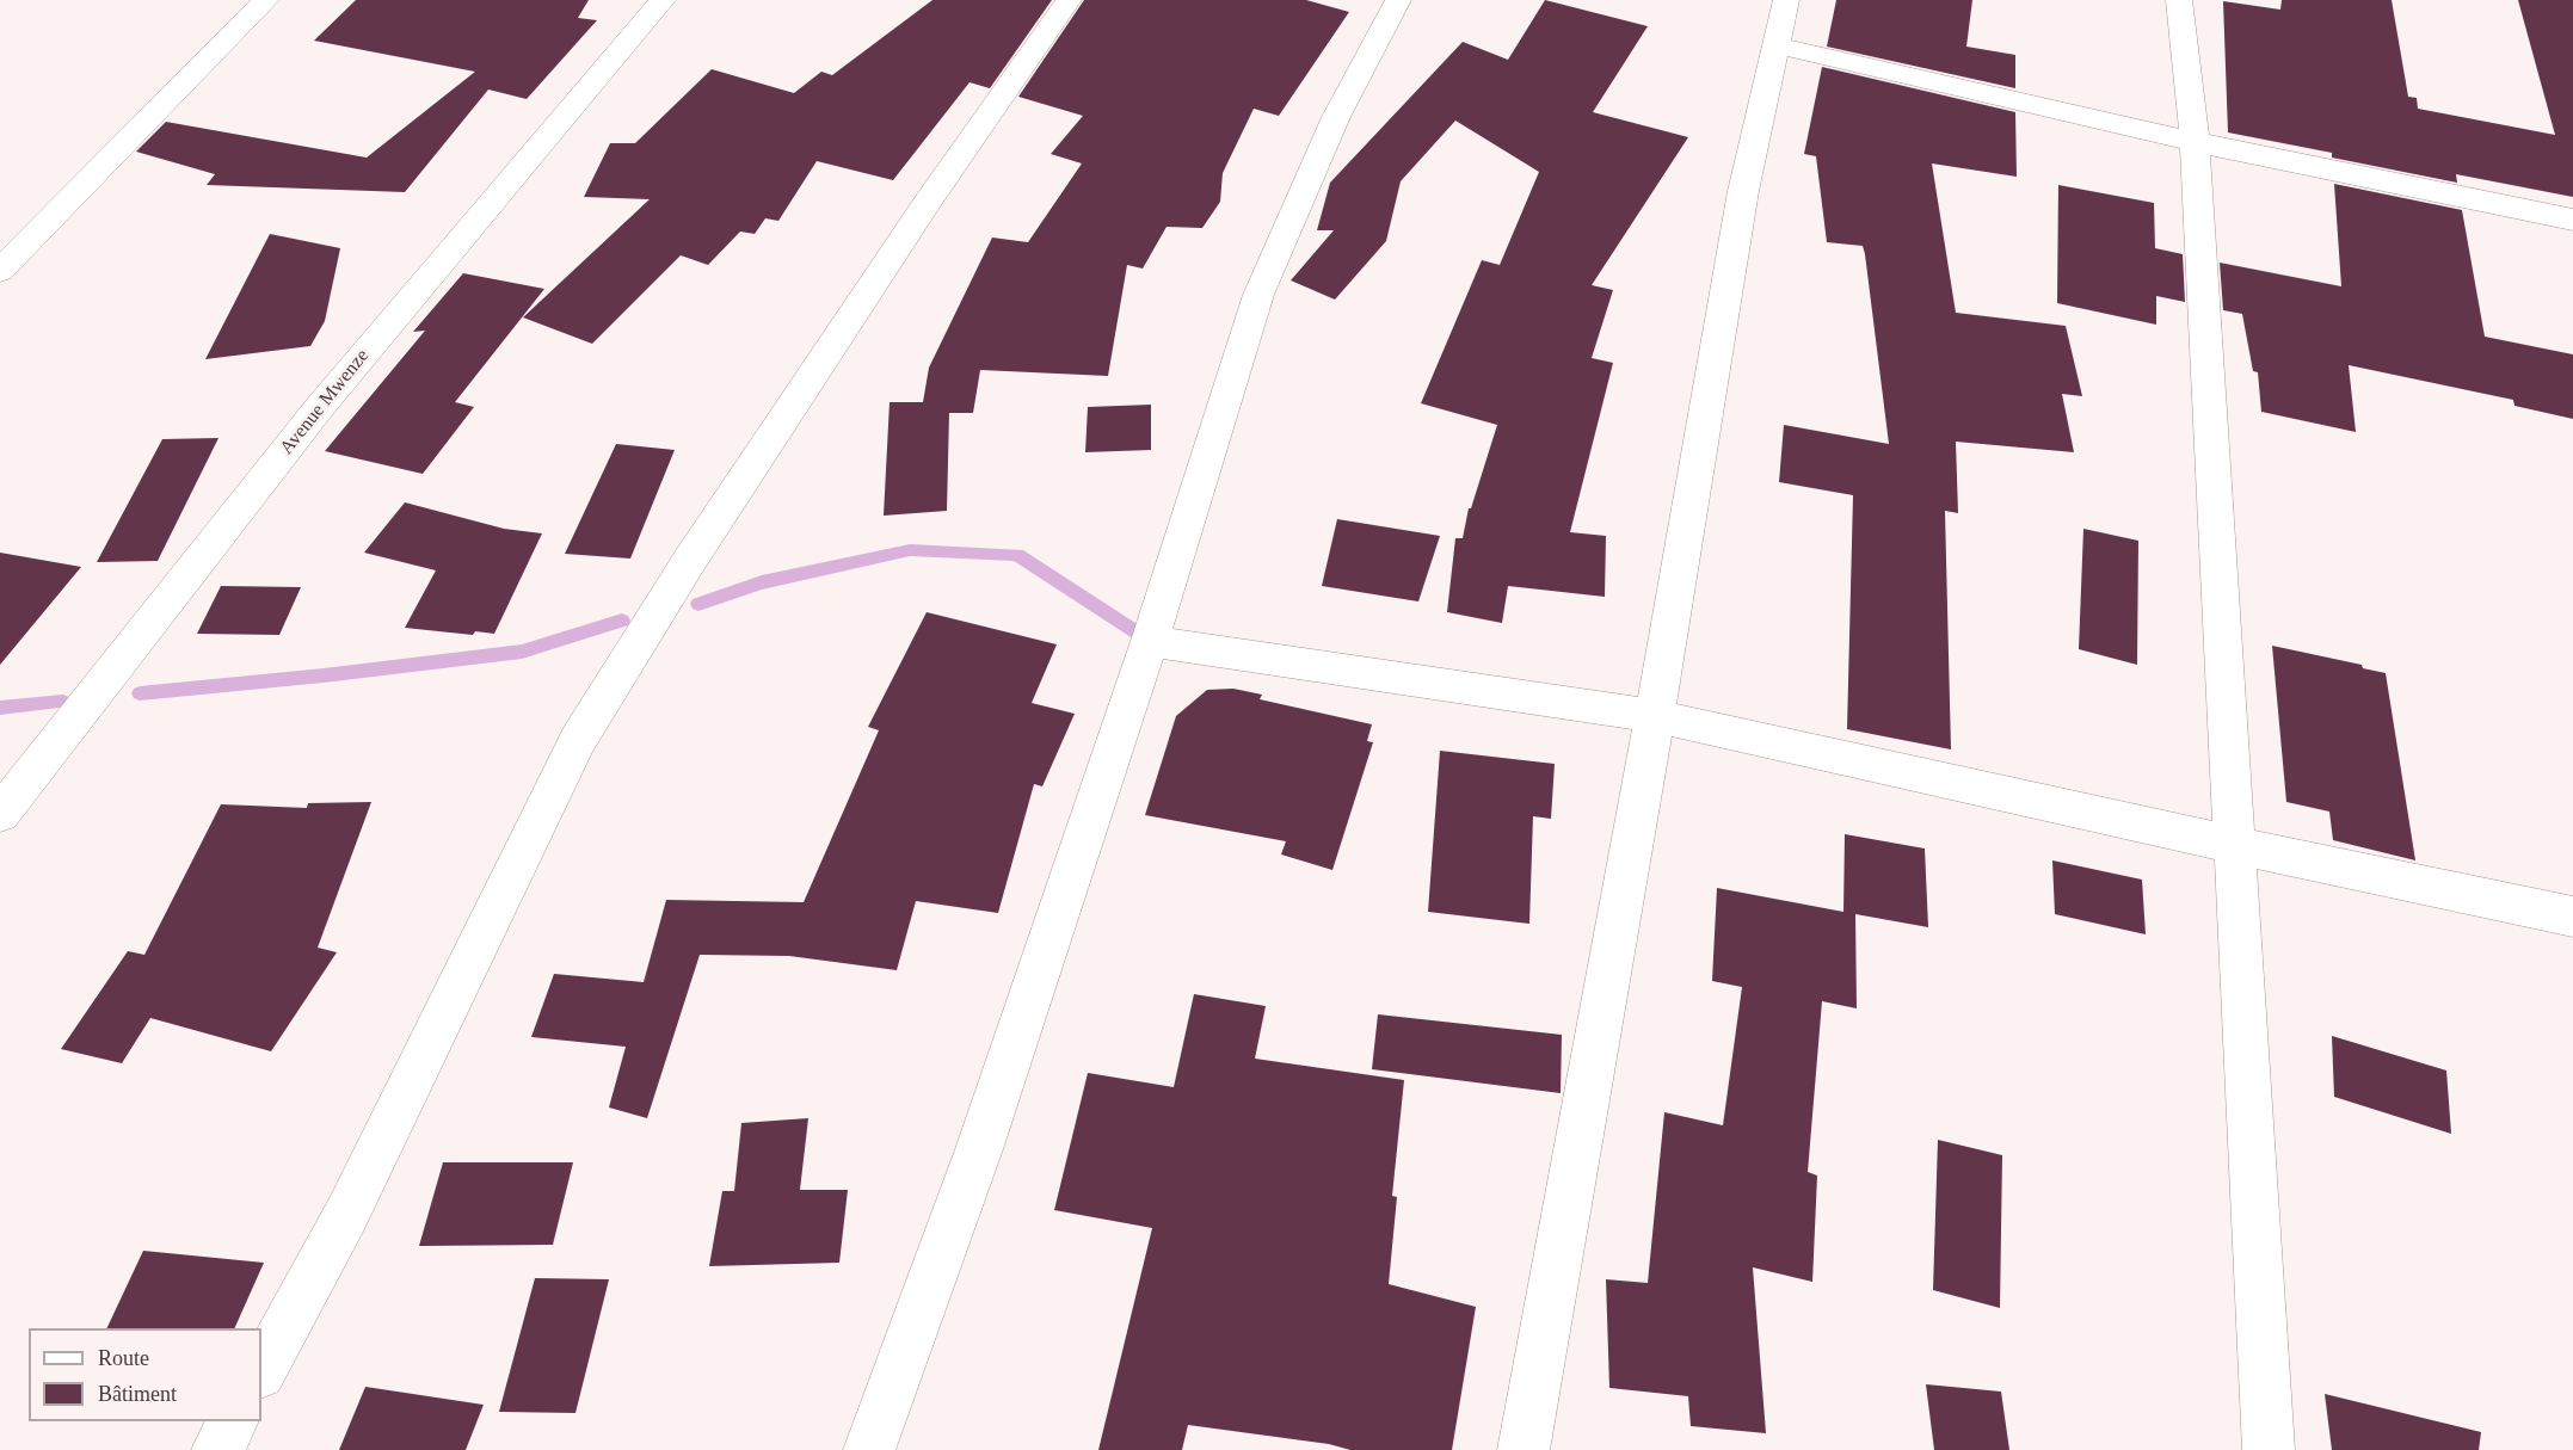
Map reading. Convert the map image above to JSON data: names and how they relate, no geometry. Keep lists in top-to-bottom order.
{
  "streets": {
    "street": ["Avenue Mwenze"]
  },
  "legend": ["Route", "Bâtiment"]
}
